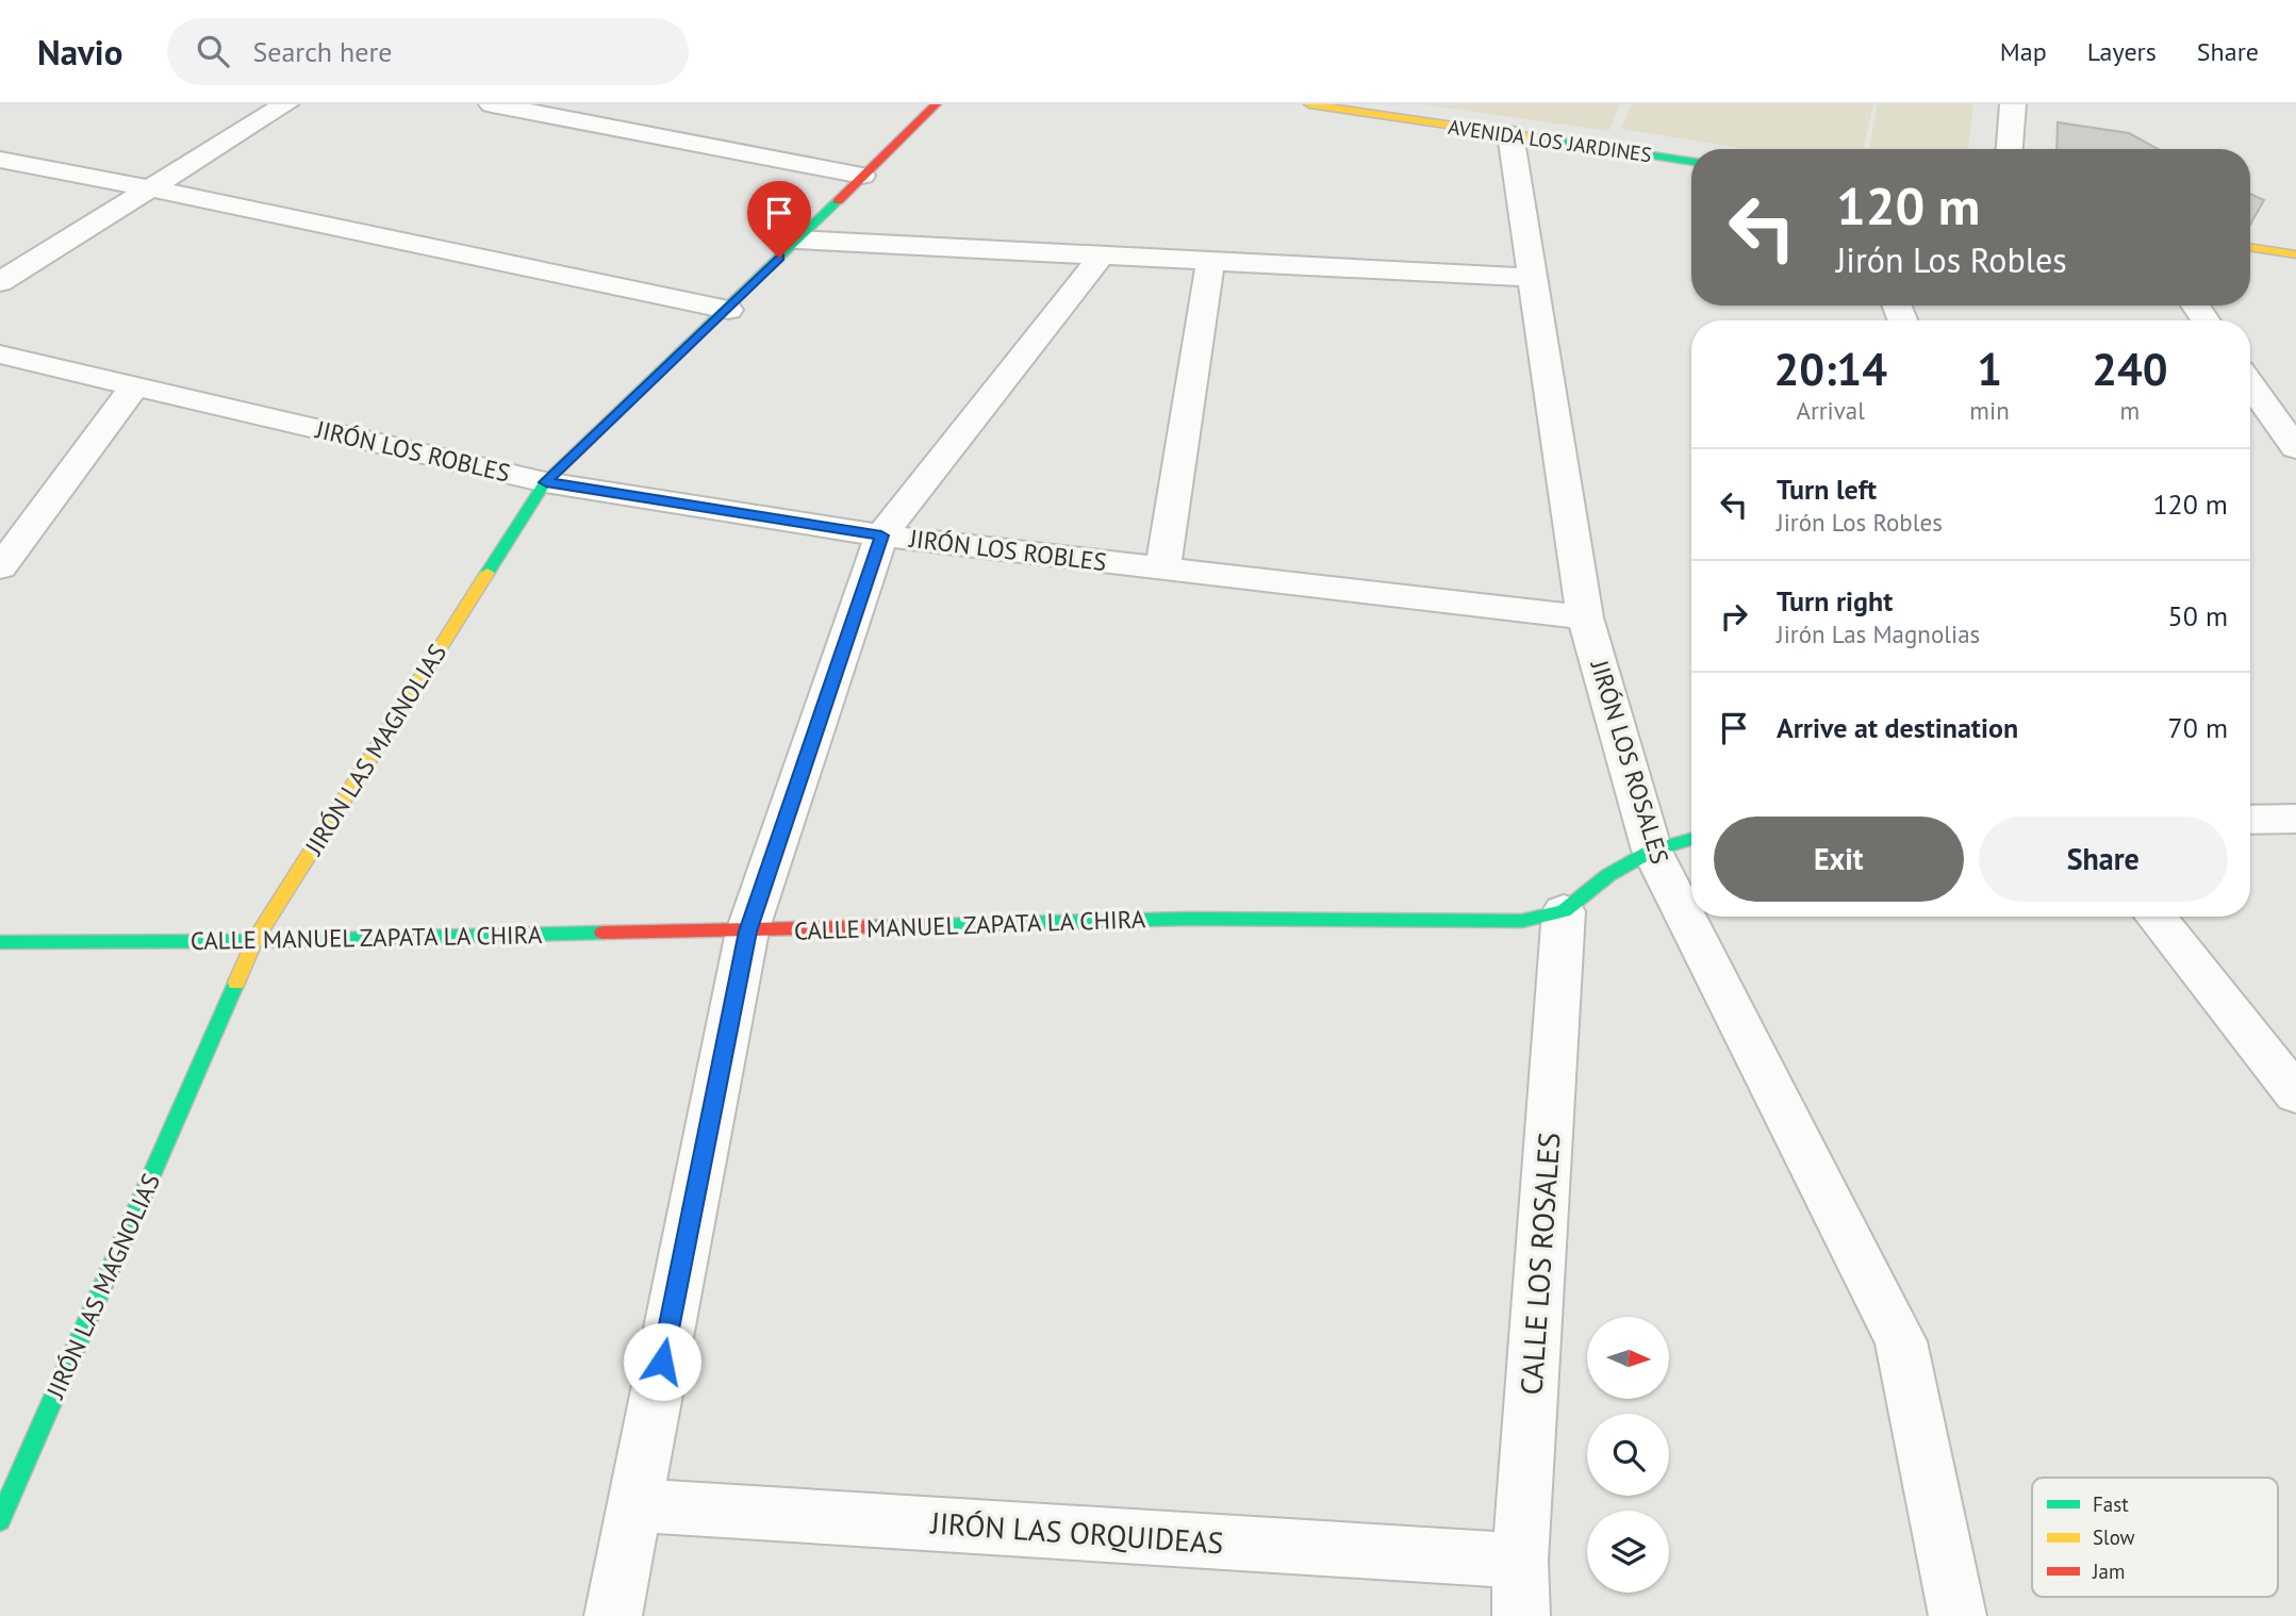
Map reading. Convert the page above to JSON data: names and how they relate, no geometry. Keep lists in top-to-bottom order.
{
  "streets": {
    "street": [
      "AVENIDA LOS JARDINES",
      "JIRÓN LOS ROBLES",
      "JIRÓN LAS MAGNOLIAS",
      "JIRÓN LOS ROSALES",
      "CALLE MANUEL ZAPATA LA CHIRA",
      "CALLE LOS ROSALES",
      "JIRÓN LAS ORQUIDEAS"
    ]
  },
  "crossings": [
    ["AVENIDA LOS JARDINES", "JIRÓN LOS ROSALES"],
    ["JIRÓN LOS ROBLES", "JIRÓN LAS MAGNOLIAS"],
    ["JIRÓN LOS ROBLES", "JIRÓN LOS ROSALES"],
    ["JIRÓN LAS MAGNOLIAS", "CALLE MANUEL ZAPATA LA CHIRA"],
    ["JIRÓN LOS ROSALES", "CALLE MANUEL ZAPATA LA CHIRA"],
    ["CALLE MANUEL ZAPATA LA CHIRA", "CALLE LOS ROSALES"],
    ["CALLE LOS ROSALES", "JIRÓN LAS ORQUIDEAS"]
  ],
  "legend": ["Fast", "Slow", "Jam"],
  "north": "right",
  "page": {
    "header": "Navio",
    "search": "Search here",
    "nav": ["Map", "Layers", "Share"],
    "turn": ["120 m", "Jirón Los Robles"],
    "eta": [
      "20:14",
      "Arrival",
      "1",
      "min",
      "240",
      "m"
    ],
    "list": [
      {
        "name": "Turn left",
        "note": "Jirón Los Robles",
        "value": "120 m"
      },
      {
        "name": "Turn right",
        "note": "Jirón Las Magnolias",
        "value": "50 m"
      },
      {
        "name": "Arrive at destination",
        "value": "70 m"
      }
    ],
    "buttons": ["Exit", "Share"]
  }
}
